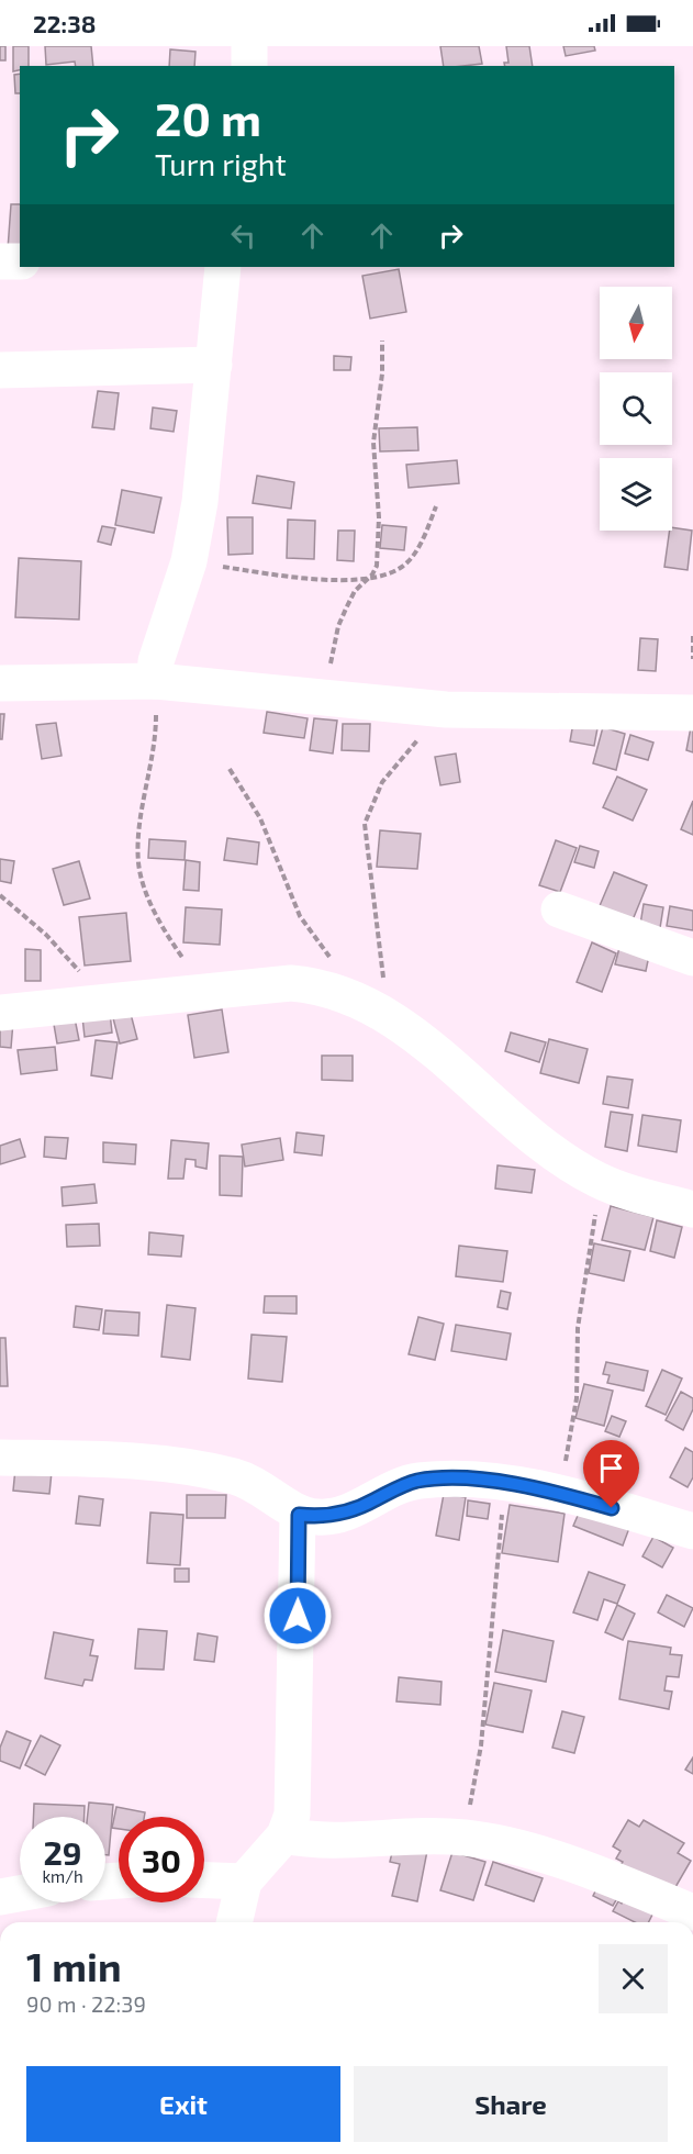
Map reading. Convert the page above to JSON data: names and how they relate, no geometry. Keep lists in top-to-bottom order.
{
  "north": "bottom",
  "page": {
    "status": "22:38",
    "turn": ["20 m", "Turn right"],
    "speed": "29 km/h",
    "limit": "30",
    "heading": ["1 min", "90 m · 22:39"],
    "buttons": ["Exit", "Share"]
  }
}
